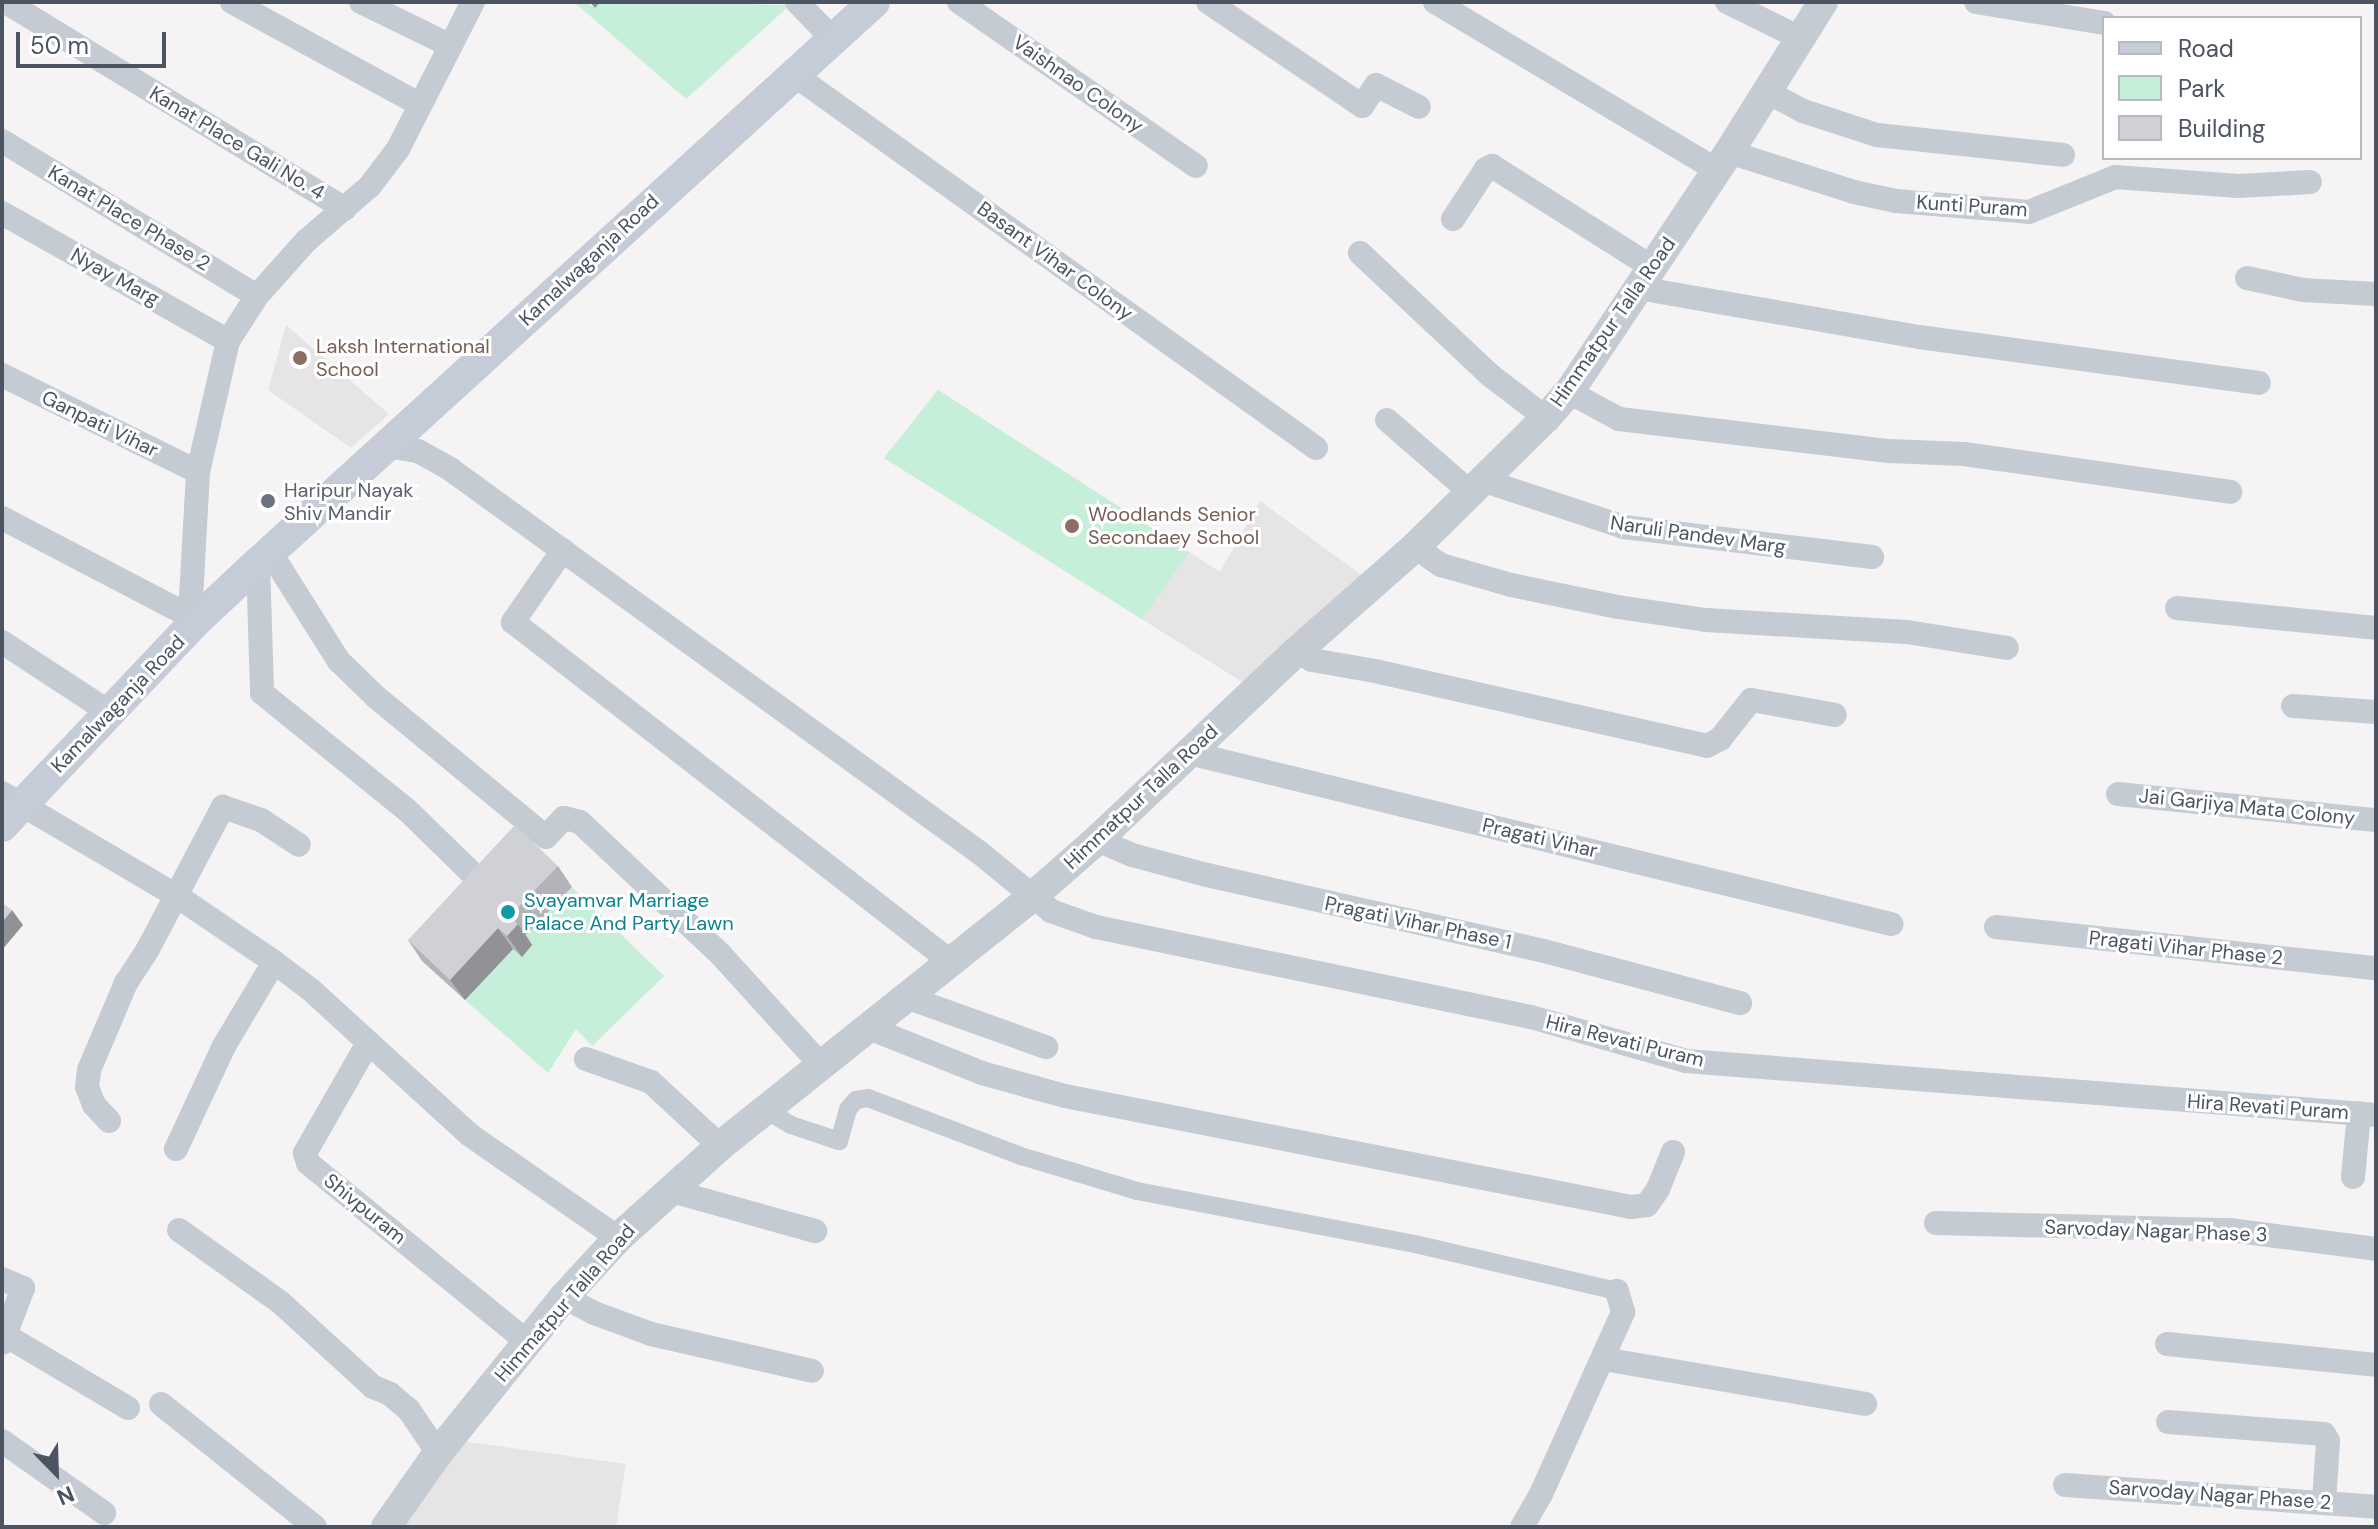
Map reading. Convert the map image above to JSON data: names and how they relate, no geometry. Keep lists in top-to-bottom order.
{
  "streets": {
    "main road": ["Kamalwaganja Road"],
    "street": [
      "Vaishnao Colony",
      "Kanat Place Gali No. 4",
      "Kunti Puram",
      "Kanat Place Phase 2",
      "Basant Vihar Colony",
      "Nyay Marg",
      "Himmatpur Talla Road",
      "Ganpati Vihar",
      "Naruli Pandev Marg",
      "Jai Garjiya Mata Colony",
      "Pragati Vihar",
      "Pragati Vihar Phase 1",
      "Pragati Vihar Phase 2",
      "Hira Revati Puram",
      "Shivpuram",
      "Sarvoday Nagar Phase 3",
      "Sarvoday Nagar Phase 2"
    ]
  },
  "crossings": [
    ["Kunti Puram", "Himmatpur Talla Road"],
    ["Kamalwaganja Road", "Basant Vihar Colony"],
    ["Kamalwaganja Road", "Hira Revati Puram"],
    ["Himmatpur Talla Road", "Naruli Pandev Marg"],
    ["Himmatpur Talla Road", "Pragati Vihar"],
    ["Himmatpur Talla Road", "Pragati Vihar Phase 1"],
    ["Himmatpur Talla Road", "Hira Revati Puram"],
    ["Himmatpur Talla Road", "Shivpuram"]
  ],
  "places": [
    "Laksh International School",
    "Haripur Nayak Shiv Mandir",
    "Woodlands Senior Secondaey School",
    "Svayamvar Marriage Palace And Party Lawn"
  ],
  "legend": ["Road", "Park", "Building"],
  "scale_bar": "50 m",
  "north": "bottom right"
}
